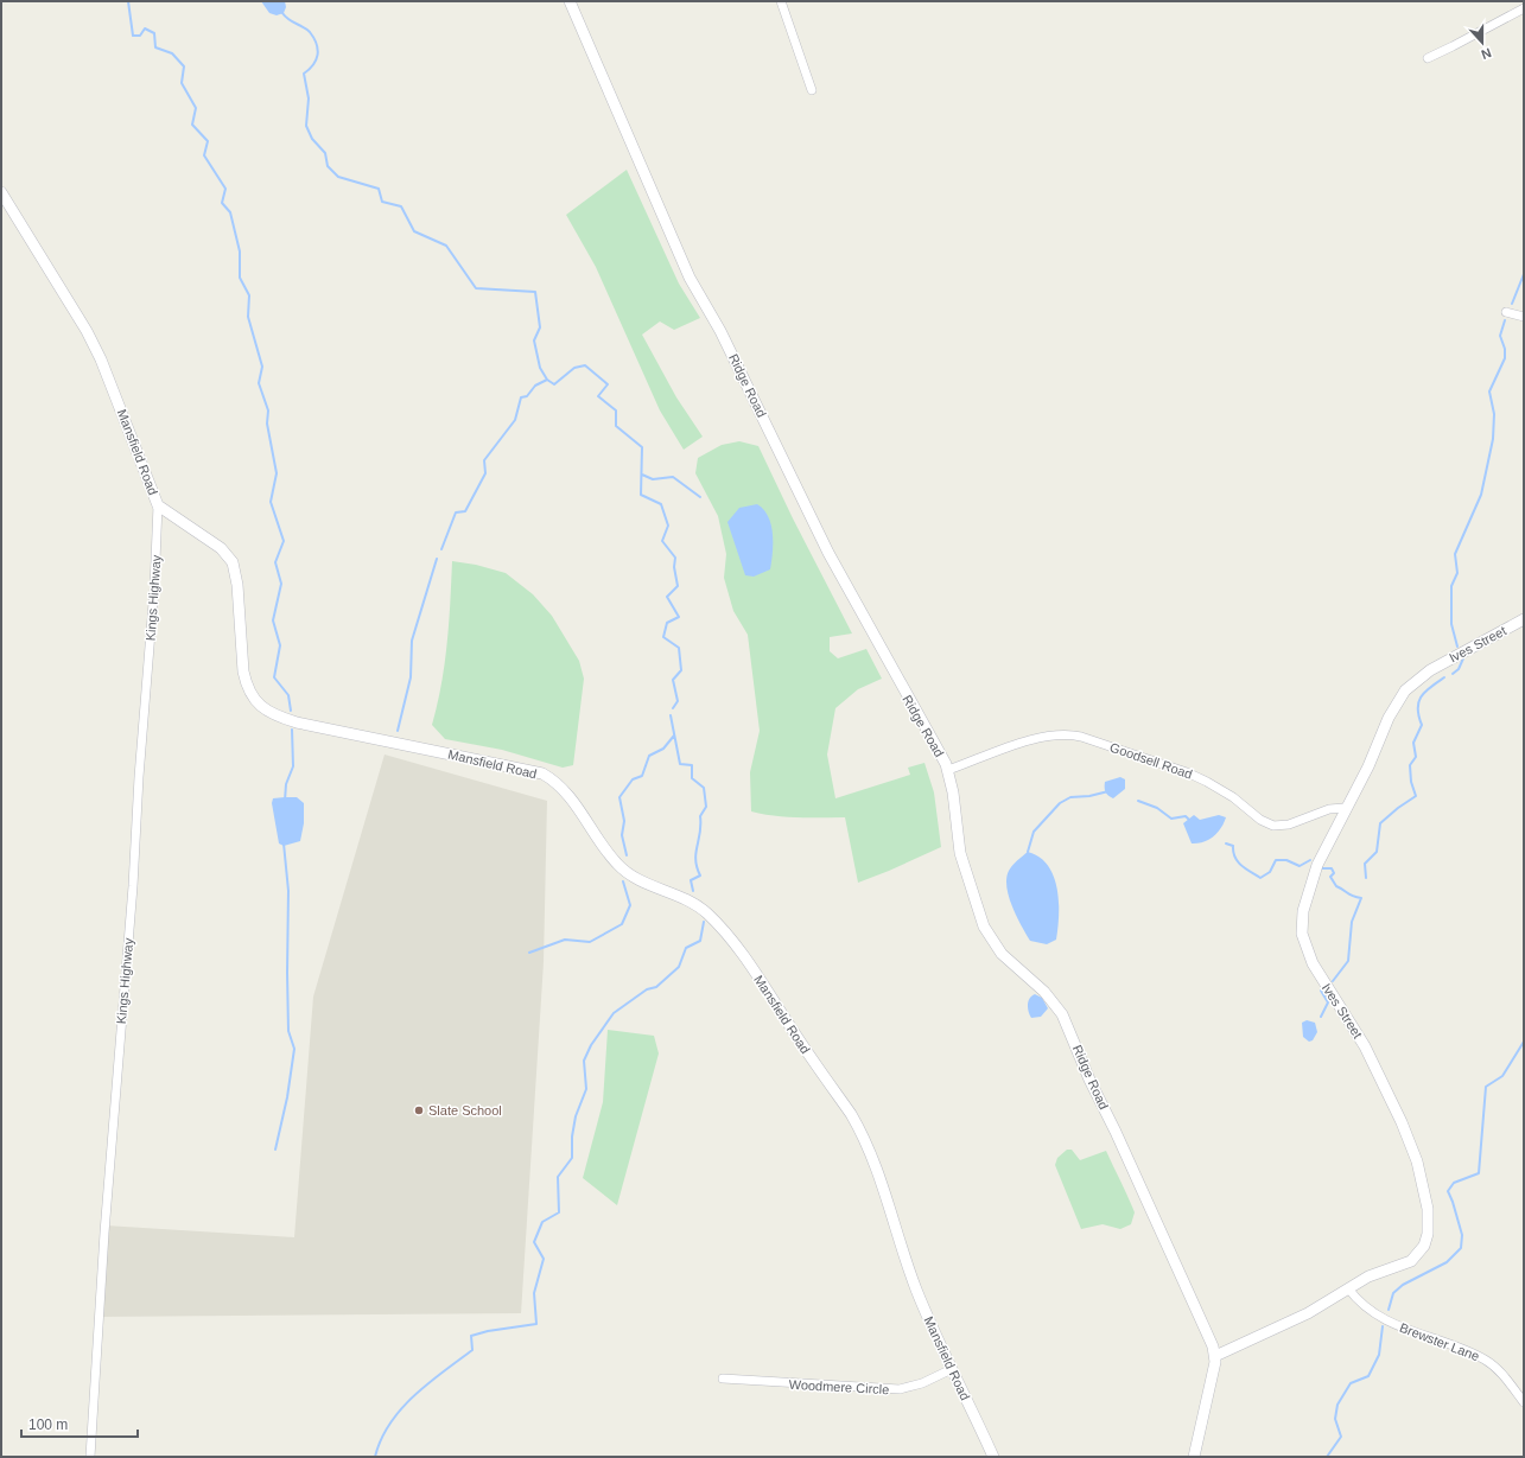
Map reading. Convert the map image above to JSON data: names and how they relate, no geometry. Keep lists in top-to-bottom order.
{
  "streets": {
    "street": [
      "Ridge Road",
      "Mansfield Road",
      "Kings Highway",
      "Ives Street",
      "Goodsell Road",
      "Brewster Lane",
      "Woodmere Circle"
    ]
  },
  "crossings": [
    ["Ridge Road", "Ives Street"],
    ["Ridge Road", "Goodsell Road"],
    ["Mansfield Road", "Kings Highway"],
    ["Mansfield Road", "Woodmere Circle"],
    ["Ives Street", "Goodsell Road"],
    ["Ives Street", "Brewster Lane"]
  ],
  "places": ["Slate School"],
  "scale_bar": "100 m",
  "north": "bottom"
}
